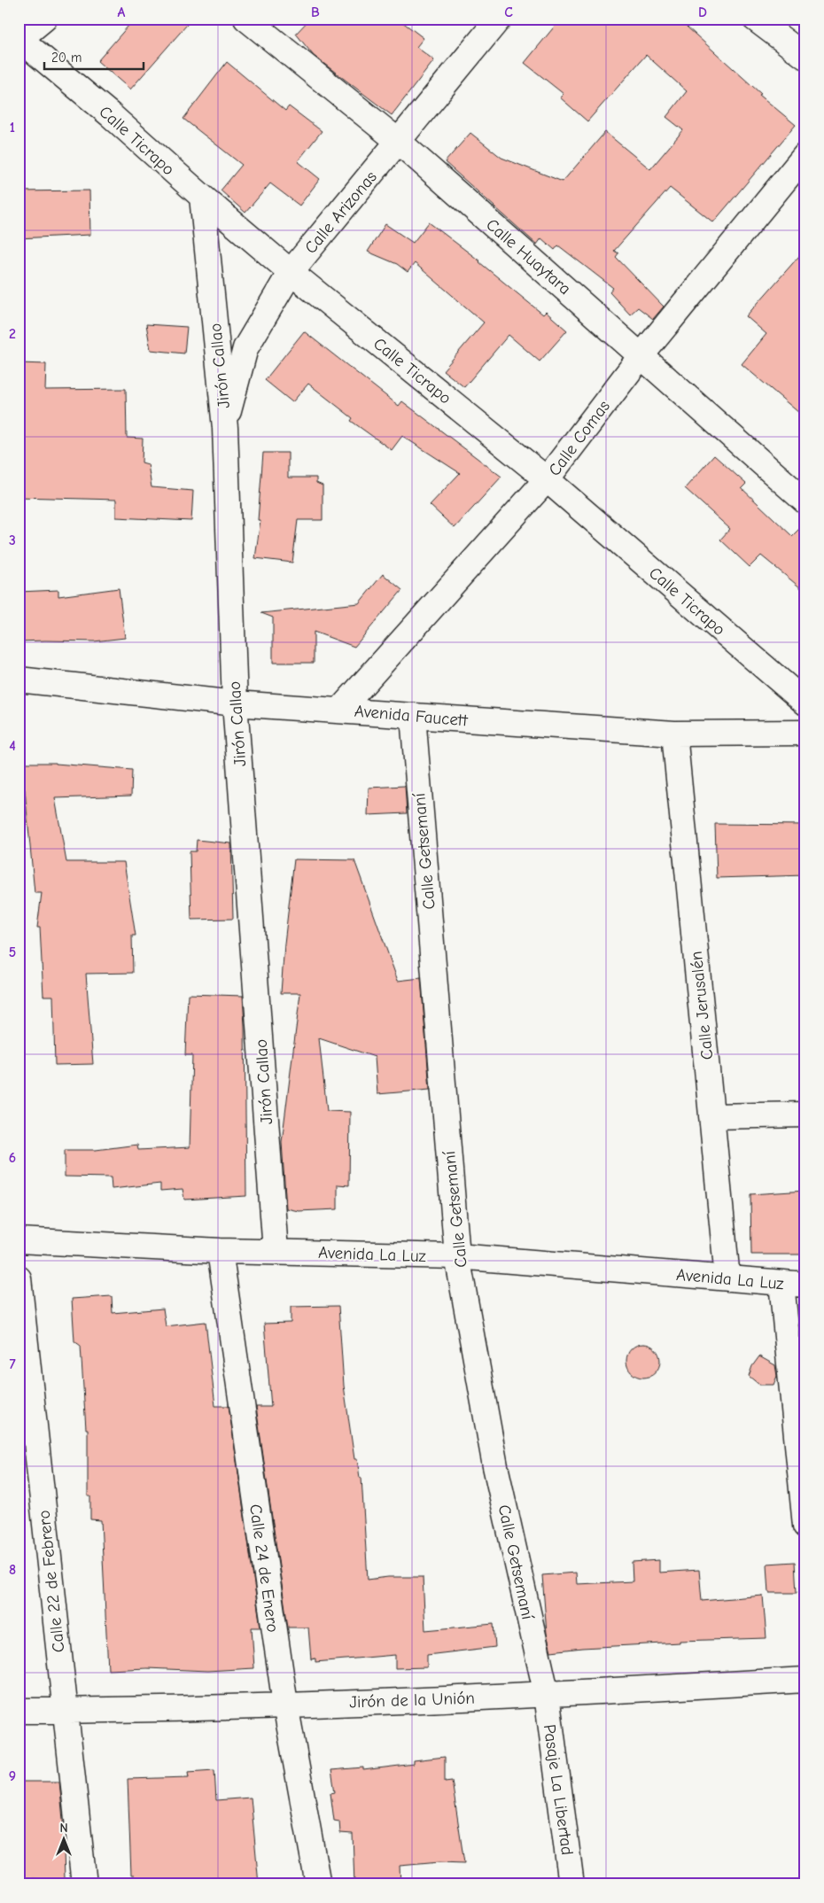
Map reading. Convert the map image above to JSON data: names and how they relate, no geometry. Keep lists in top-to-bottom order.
{
  "streets": {
    "street": [
      "Calle Ticrapo",
      "Calle Arizonas",
      "Calle Huaytara",
      "Jirón Callao",
      "Calle Comas",
      "Avenida Faucett",
      "Calle Getsemaní",
      "Calle Jerusalén",
      "Avenida La Luz",
      "Calle 24 de Enero",
      "Calle 22 de Febrero",
      "Jirón de la Unión",
      "Pasaje La Libertad"
    ]
  },
  "crossings": [
    ["Calle Ticrapo", "Calle Arizonas"],
    ["Calle Ticrapo", "Jirón Callao"],
    ["Calle Ticrapo", "Calle Comas"],
    ["Calle Arizonas", "Calle Huaytara"],
    ["Calle Arizonas", "Jirón Callao"],
    ["Calle Huaytara", "Calle Comas"],
    ["Jirón Callao", "Avenida Faucett"],
    ["Jirón Callao", "Avenida La Luz"],
    ["Calle Comas", "Avenida Faucett"],
    ["Avenida Faucett", "Calle Getsemaní"],
    ["Avenida Faucett", "Calle Jerusalén"],
    ["Calle Getsemaní", "Avenida La Luz"],
    ["Calle Getsemaní", "Jirón de la Unión"],
    ["Calle Getsemaní", "Pasaje La Libertad"],
    ["Calle Jerusalén", "Avenida La Luz"],
    ["Avenida La Luz", "Calle 24 de Enero"],
    ["Calle 24 de Enero", "Jirón de la Unión"],
    ["Calle 22 de Febrero", "Jirón de la Unión"],
    ["Jirón de la Unión", "Pasaje La Libertad"]
  ],
  "scale_bar": "20 m",
  "north": "top",
  "grid": {
    "columns": [
      "A",
      "B",
      "C",
      "D"
    ],
    "rows": [
      "1",
      "2",
      "3",
      "4",
      "5",
      "6",
      "7",
      "8",
      "9"
    ]
  }
}
